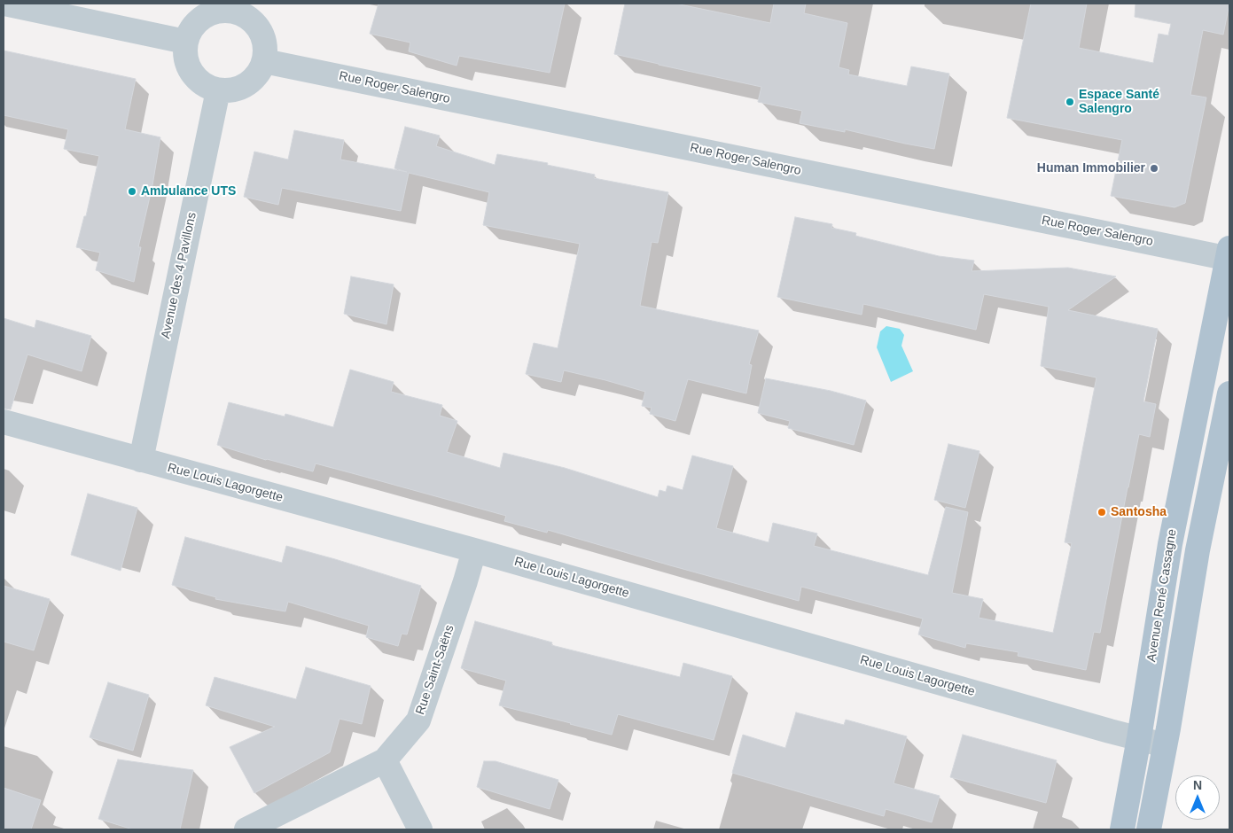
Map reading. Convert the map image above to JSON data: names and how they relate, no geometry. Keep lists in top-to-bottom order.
{
  "streets": {
    "main road": ["Avenue René Cassagne"],
    "street": [
      "Rue Roger Salengro",
      "Avenue des 4 Pavillons",
      "Rue Louis Lagorgette",
      "Rue Saint-Saëns"
    ]
  },
  "crossings": [
    ["Rue Roger Salengro", "Avenue des 4 Pavillons"],
    ["Rue Roger Salengro", "Avenue René Cassagne"],
    ["Avenue des 4 Pavillons", "Rue Louis Lagorgette"],
    ["Rue Louis Lagorgette", "Avenue René Cassagne"],
    ["Rue Louis Lagorgette", "Rue Saint-Saëns"]
  ],
  "places": [
    "Espace Santé Salengro",
    "Human Immobilier",
    "Ambulance UTS",
    "Santosha"
  ],
  "north": "top"
}
